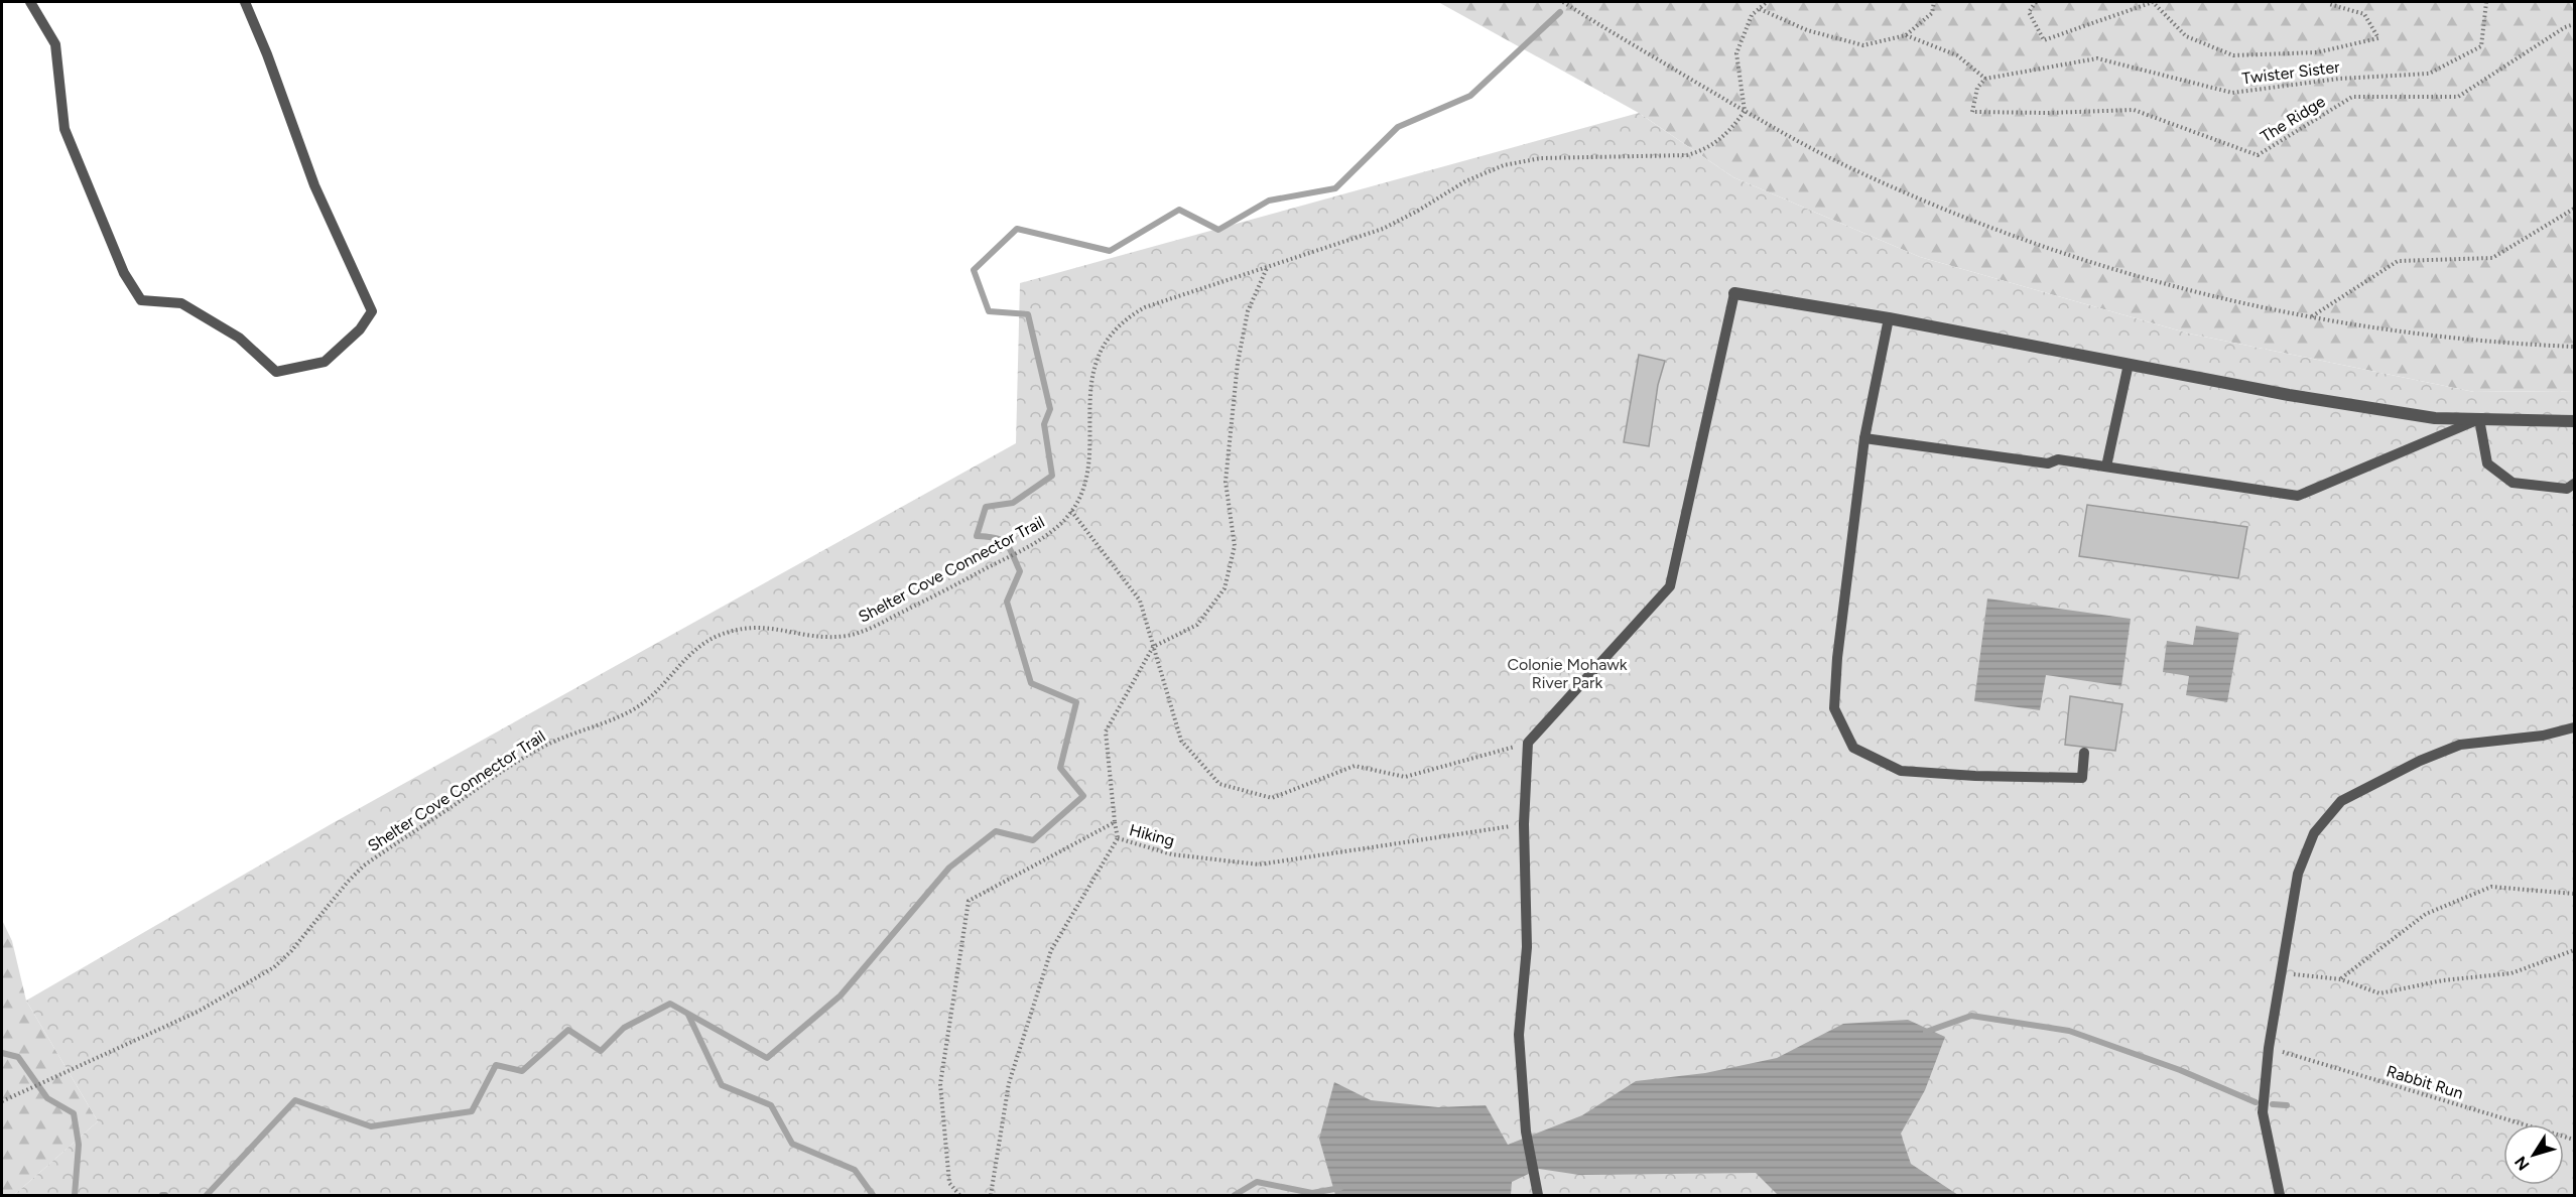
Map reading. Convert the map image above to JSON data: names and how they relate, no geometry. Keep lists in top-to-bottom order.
{
  "streets": {
    "path": [
      "Twister Sister",
      "The Ridge",
      "Shelter Cove Connector Trail",
      "Hiking",
      "Rabbit Run"
    ]
  },
  "crossings": [
    ["Twister Sister", "The Ridge"]
  ],
  "parks": ["Colonie Mohawk River Park"],
  "north": "bottom left"
}
